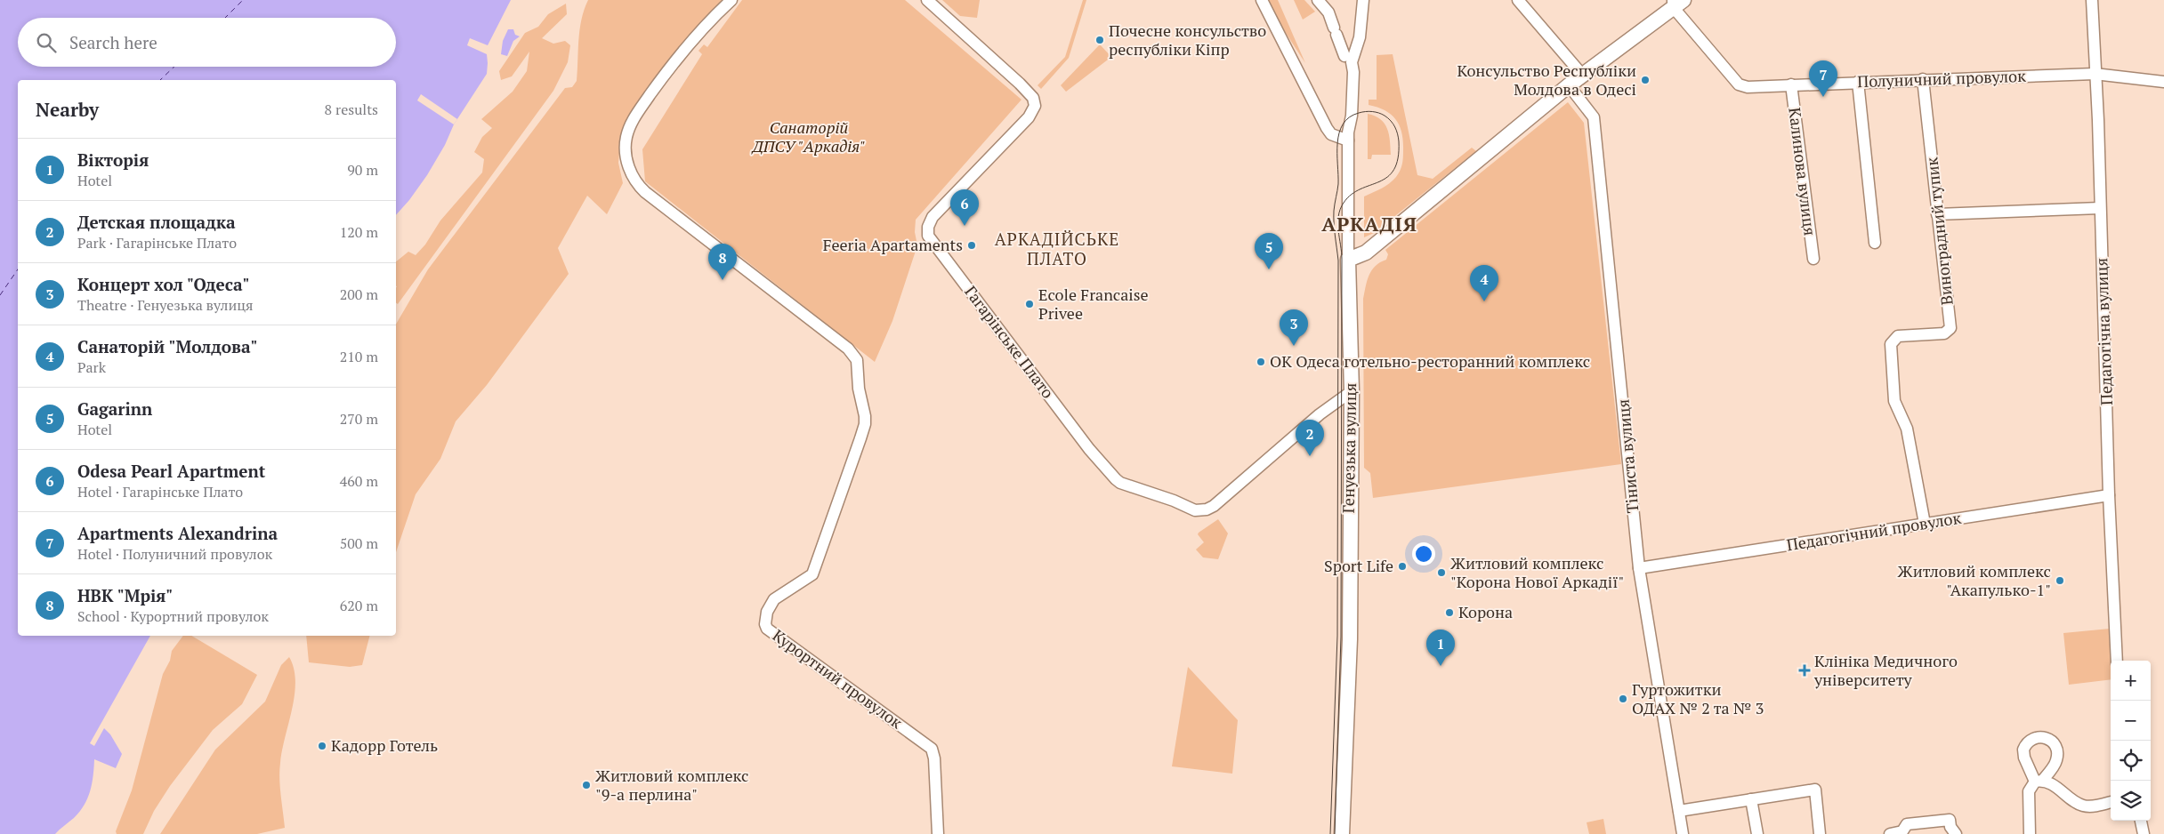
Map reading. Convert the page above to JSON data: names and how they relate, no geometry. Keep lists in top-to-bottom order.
{
  "streets": {
    "main road": ["Генуезька вулиця"],
    "street": [
      "Полуничний провулок",
      "Калинова вулиця",
      "Виноградний тупик",
      "Педагогічна вулиця",
      "Гагарінське Плато",
      "Тіниста вулиця",
      "Педагогічний провулок",
      "Курортний провулок"
    ]
  },
  "crossings": [
    ["Полуничний провулок", "Калинова вулиця"],
    ["Полуничний провулок", "Виноградний тупик"],
    ["Полуничний провулок", "Педагогічна вулиця"],
    ["Виноградний тупик", "Педагогічний провулок"],
    ["Педагогічна вулиця", "Педагогічний провулок"],
    ["Гагарінське Плато", "Генуезька вулиця"],
    ["Тіниста вулиця", "Педагогічний провулок"]
  ],
  "districts": ["АРКАДІЯ", "АРКАДІЙСЬКЕ ПЛАТО"],
  "parks": ["Санаторій ДПСУ \"Аркадія\""],
  "places": {
    "other": [
      "Почесне консульство республіки Кіпр",
      "Консульство Республіки Молдова в Одесі",
      "Feeria Apartaments",
      "Ecole Francaise Privee",
      "ОК Одеса готельно-ресторанний комплекс",
      "Sport Life",
      "Житловий комплекс \"Корона Нової Аркадії\"",
      "Житловий комплекс \"Акапулько-1\"",
      "Корона",
      "Гуртожитки ОДАХ № 2 та № 3",
      "Кадорр Готель",
      "Житловий комплекс \"9-а перлина\""
    ],
    "health": ["Клініка Медичного університету"]
  },
  "page": {
    "search": "Search here",
    "pins": [
      "7",
      "6",
      "5",
      "8",
      "4",
      "3",
      "2",
      "1"
    ],
    "heading": ["Nearby", "8 results"],
    "list": [
      {
        "mark": "1",
        "name": "Вікторія",
        "note": "Hotel",
        "value": "90 m"
      },
      {
        "mark": "2",
        "name": "Детская площадка",
        "note": "Park · Гагарінське Плато",
        "value": "120 m"
      },
      {
        "mark": "3",
        "name": "Концерт хол \"Одеса\"",
        "note": "Theatre · Генуезька вулиця",
        "value": "200 m"
      },
      {
        "mark": "4",
        "name": "Санаторій \"Молдова\"",
        "note": "Park",
        "value": "210 m"
      },
      {
        "mark": "5",
        "name": "Gagarinn",
        "note": "Hotel",
        "value": "270 m"
      },
      {
        "mark": "6",
        "name": "Odesa Pearl Apartment",
        "note": "Hotel · Гагарінське Плато",
        "value": "460 m"
      },
      {
        "mark": "7",
        "name": "Apartments Alexandrina",
        "note": "Hotel · Полуничний провулок",
        "value": "500 m"
      },
      {
        "mark": "8",
        "name": "НВК \"Мрія\"",
        "note": "School · Курортний провулок",
        "value": "620 m"
      }
    ],
    "map_buttons": ["+", "−"]
  }
}
